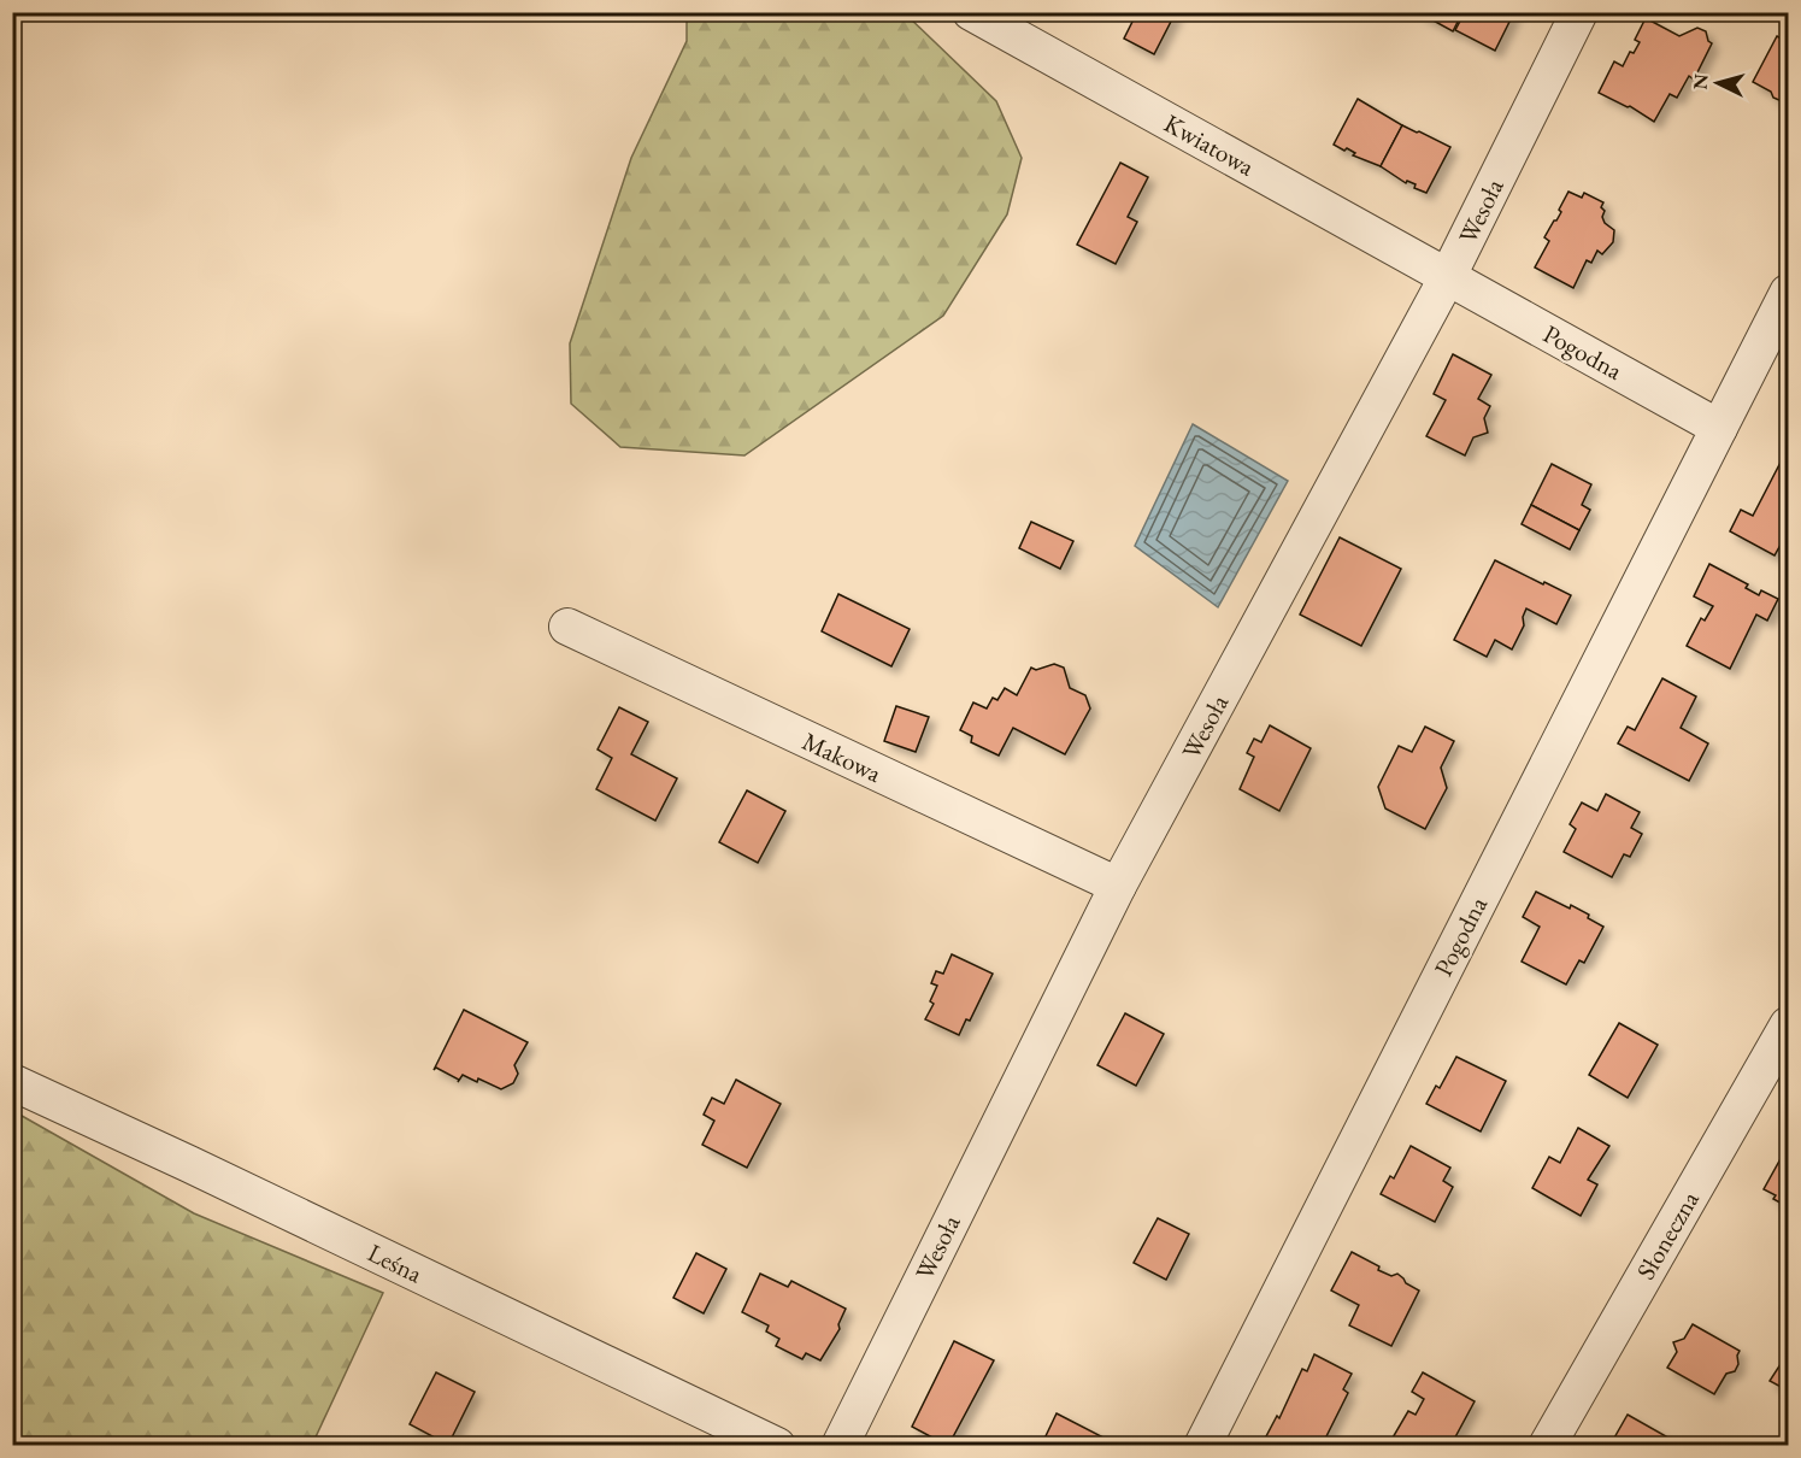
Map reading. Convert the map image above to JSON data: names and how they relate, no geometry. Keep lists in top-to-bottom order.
{
  "streets": {
    "street": [
      "Kwiatowa",
      "Wesoła",
      "Pogodna",
      "Makowa",
      "Słoneczna",
      "Leśna"
    ]
  },
  "crossings": [
    ["Kwiatowa", "Wesoła"],
    ["Kwiatowa", "Pogodna"],
    ["Wesoła", "Pogodna"],
    ["Wesoła", "Makowa"]
  ],
  "north": "left"
}
